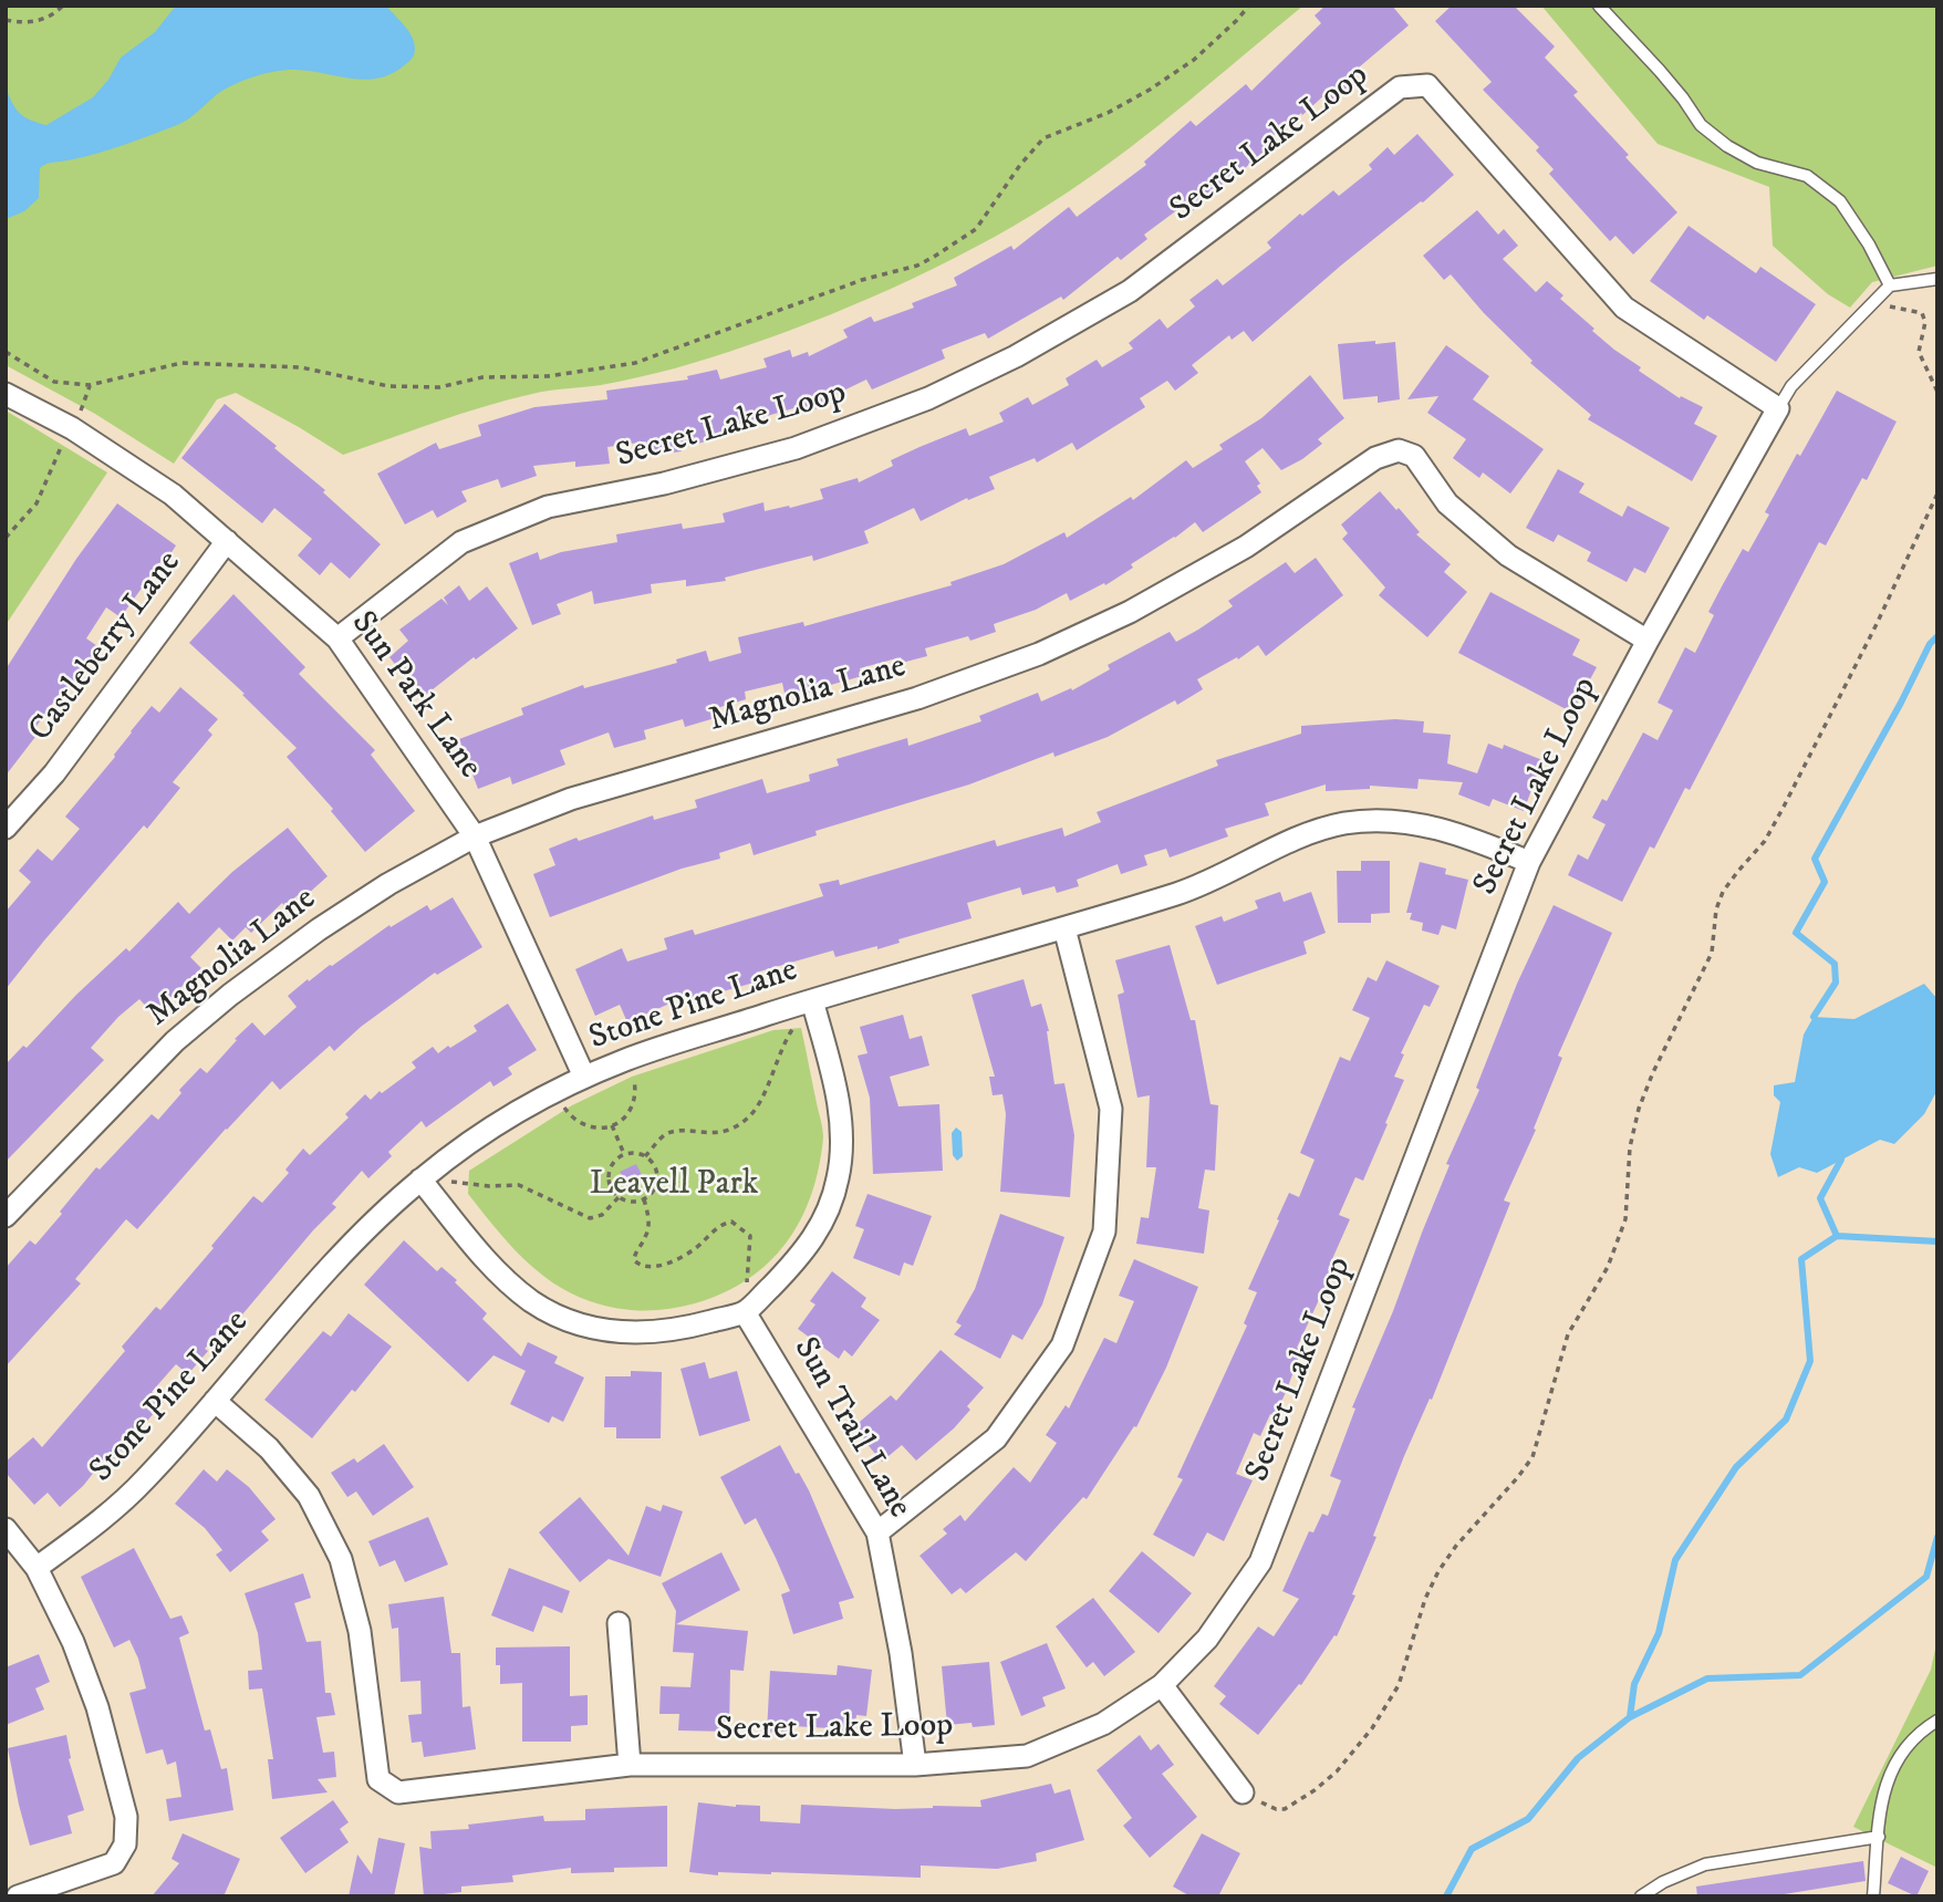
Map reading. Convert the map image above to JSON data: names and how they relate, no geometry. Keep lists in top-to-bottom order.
{
  "streets": {
    "street": [
      "Secret Lake Loop",
      "Castleberry Lane",
      "Magnolia Lane",
      "Sun Park Lane",
      "Stone Pine Lane",
      "Sun Trail Lane"
    ]
  },
  "crossings": [
    ["Secret Lake Loop", "Magnolia Lane"],
    ["Secret Lake Loop", "Sun Park Lane"],
    ["Secret Lake Loop", "Stone Pine Lane"],
    ["Secret Lake Loop", "Sun Trail Lane"],
    ["Castleberry Lane", "Sun Park Lane"],
    ["Magnolia Lane", "Sun Park Lane"],
    ["Sun Park Lane", "Stone Pine Lane"]
  ],
  "parks": ["Leavell Park"]
}
